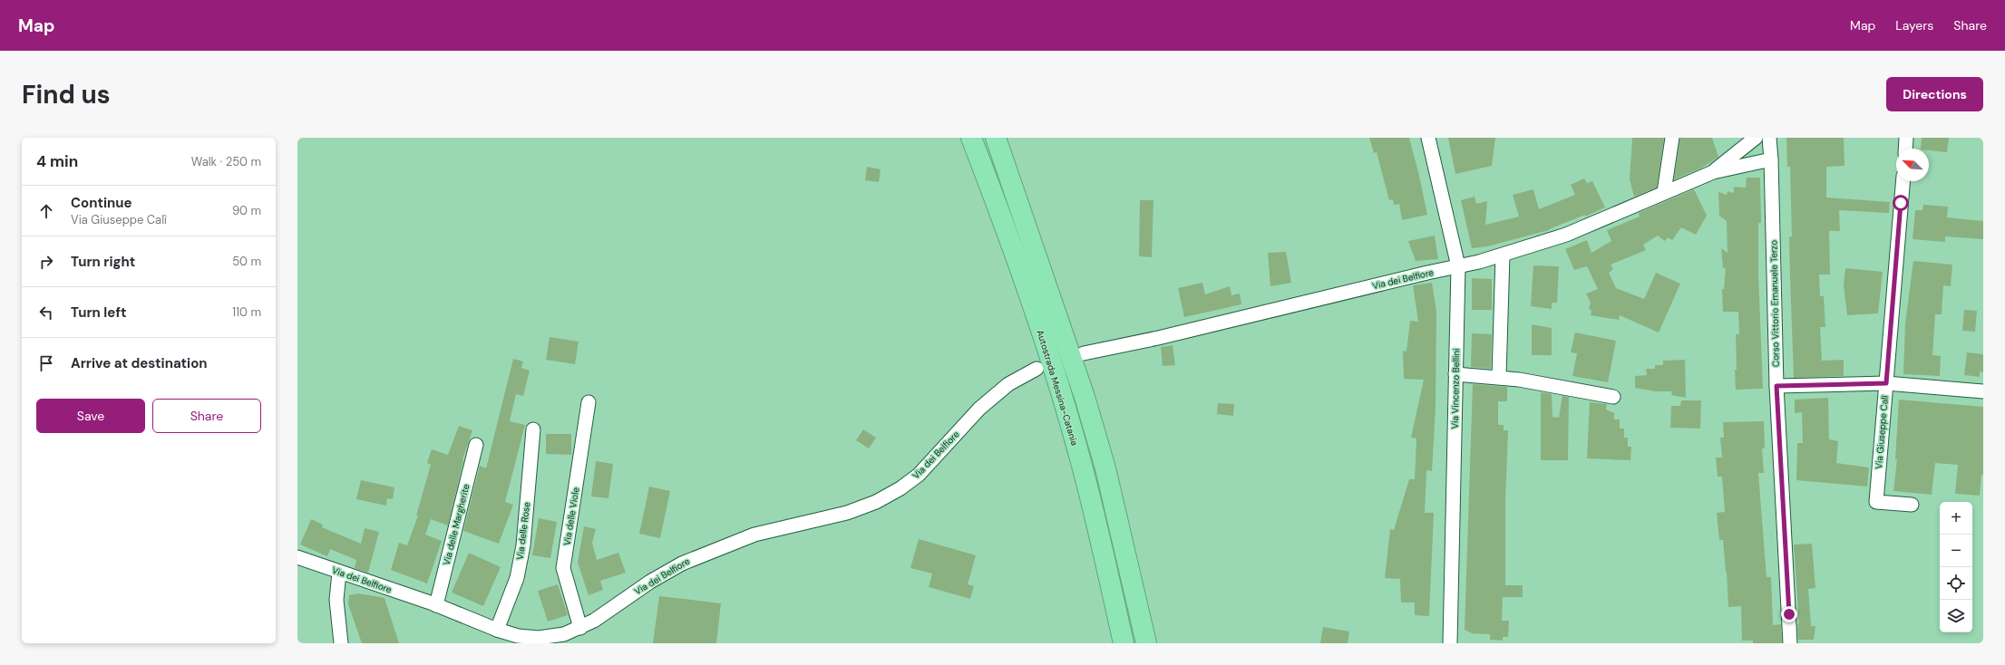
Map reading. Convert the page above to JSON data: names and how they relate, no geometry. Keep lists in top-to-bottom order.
{
  "streets": {
    "highway": ["Autostrada Messina-Catania"],
    "street": [
      "Via dei Belfiore",
      "Corso Vittorio Emanuele Terzo",
      "Via Vincenzo Bellini",
      "Via Giuseppe Calì",
      "Via delle Viole",
      "Via delle Margherite",
      "Via delle Rose"
    ]
  },
  "crossings": [
    ["Via dei Belfiore", "Via Vincenzo Bellini"],
    ["Via dei Belfiore", "Via delle Viole"],
    ["Via dei Belfiore", "Via delle Margherite"],
    ["Via dei Belfiore", "Via delle Rose"]
  ],
  "north": "top left",
  "page": {
    "header": "Map",
    "nav": ["Map", "Layers", "Share"],
    "buttons": [
      "Directions",
      ["Save", "Share"]
    ],
    "title": "Find us",
    "heading": ["4 min", "Walk · 250 m"],
    "list": [
      ["Continue", "Via Giuseppe Calì", "90 m"],
      ["Turn right", "50 m"],
      ["Turn left", "110 m"],
      "Arrive at destination"
    ],
    "map_buttons": ["+", "−"]
  }
}
